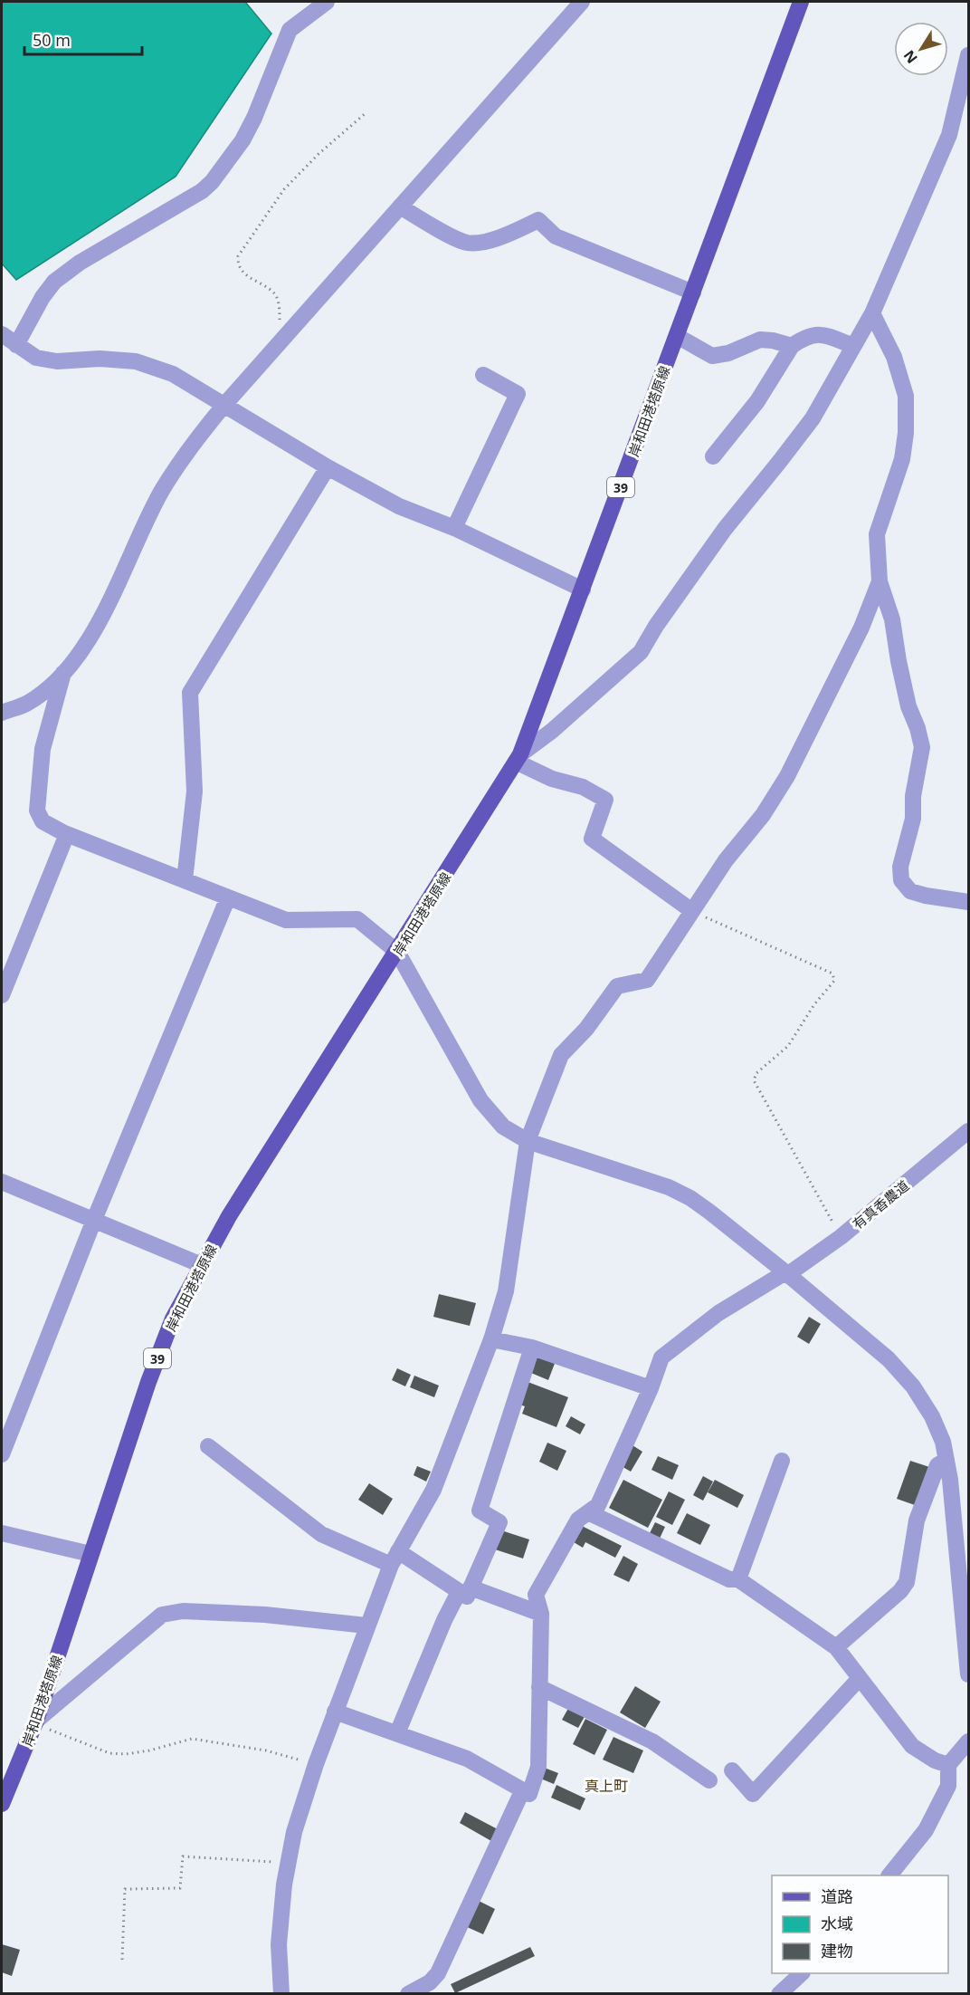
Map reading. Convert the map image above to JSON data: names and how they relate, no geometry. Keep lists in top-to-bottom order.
{
  "streets": {
    "main road": ["岸和田港塔原線", "39"],
    "street": ["有真香農道"]
  },
  "districts": ["真上町"],
  "legend": ["道路", "水域", "建物"],
  "scale_bar": "50 m",
  "north": "bottom left"
}
